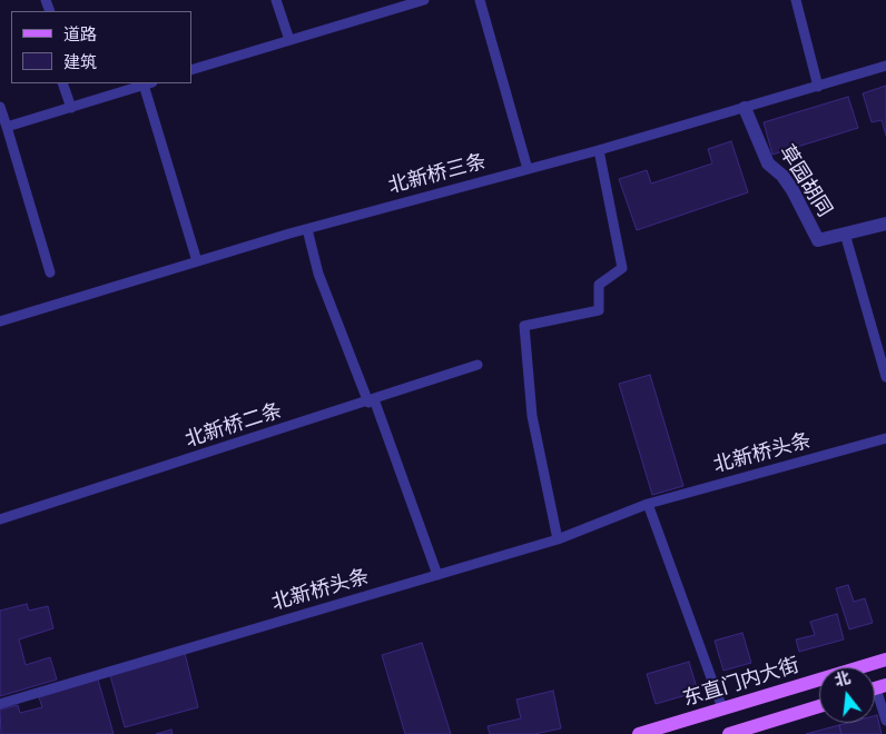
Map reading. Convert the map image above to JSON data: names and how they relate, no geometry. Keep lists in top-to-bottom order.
{
  "streets": {
    "main road": ["东直门内大街"],
    "street": ["草园胡同"],
    "lane": ["北新桥三条", "北新桥二条", "北新桥头条"]
  },
  "crossings": [
    ["北新桥三条", "草园胡同"]
  ],
  "legend": ["道路", "建筑"],
  "north": "top"
}
